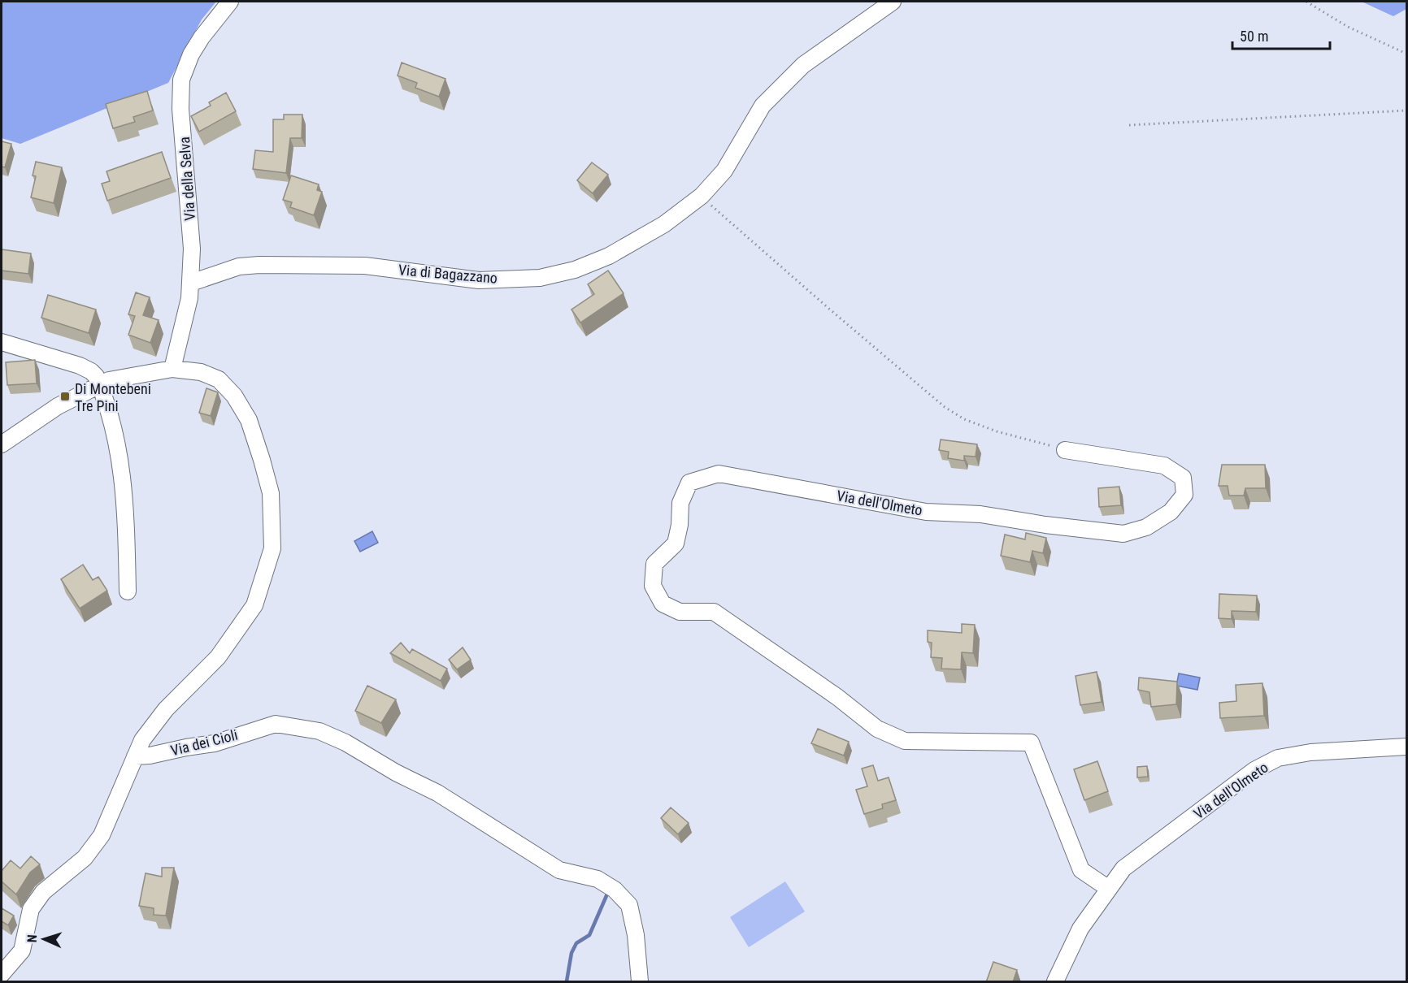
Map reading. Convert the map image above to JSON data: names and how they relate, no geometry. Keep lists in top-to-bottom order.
{
  "streets": {
    "street": [
      "Via della Selva",
      "Via di Bagazzano",
      "Via dell'Olmeto",
      "Via dei Cioli"
    ]
  },
  "crossings": [
    ["Via della Selva", "Via di Bagazzano"]
  ],
  "places": {
    "transit": ["Di Montebeni Tre Pini"]
  },
  "scale_bar": "50 m",
  "north": "left"
}
